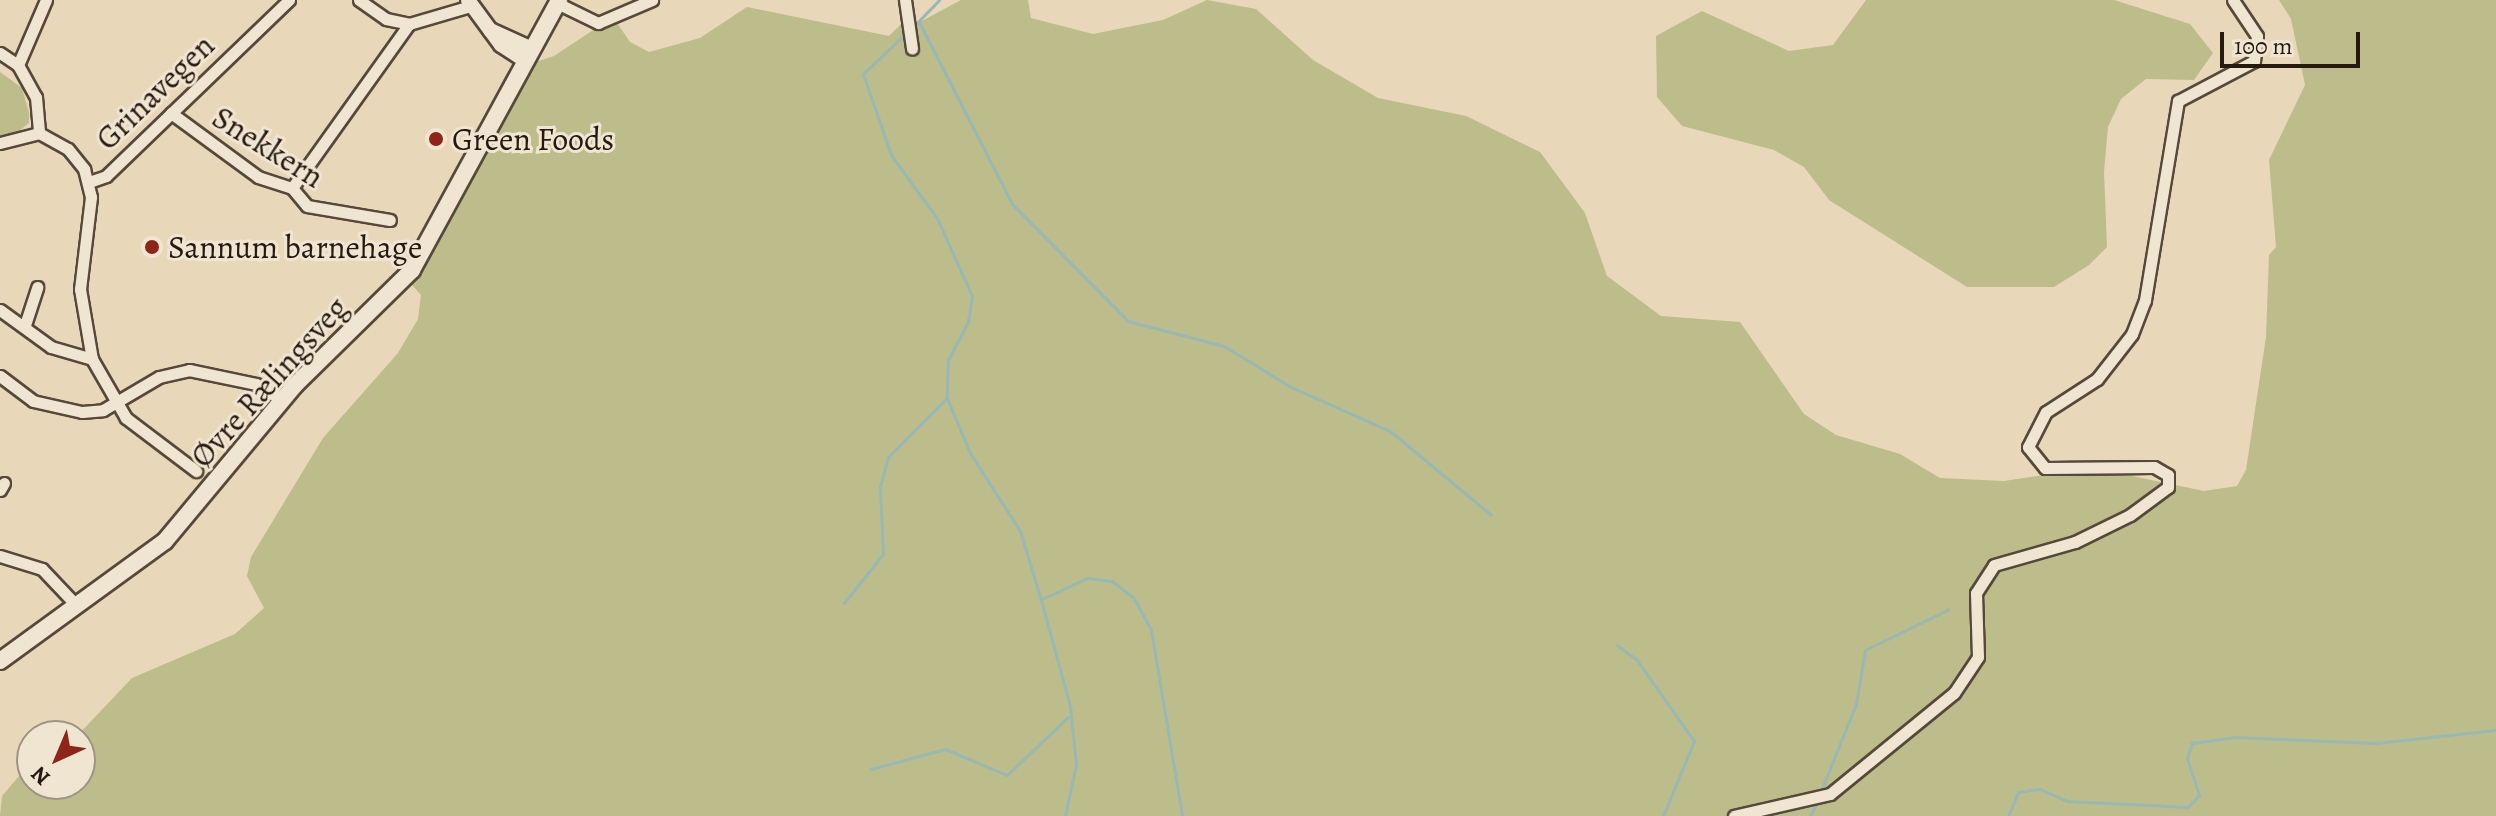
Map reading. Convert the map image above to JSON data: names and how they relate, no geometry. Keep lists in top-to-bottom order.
{
  "streets": {
    "main road": ["Øvre Rælingsveg"],
    "street": ["Grinavegen", "Snekkern"]
  },
  "crossings": [
    ["Grinavegen", "Snekkern"]
  ],
  "places": ["Green Foods", "Sannum barnehage"],
  "scale_bar": "100 m",
  "north": "bottom left"
}
